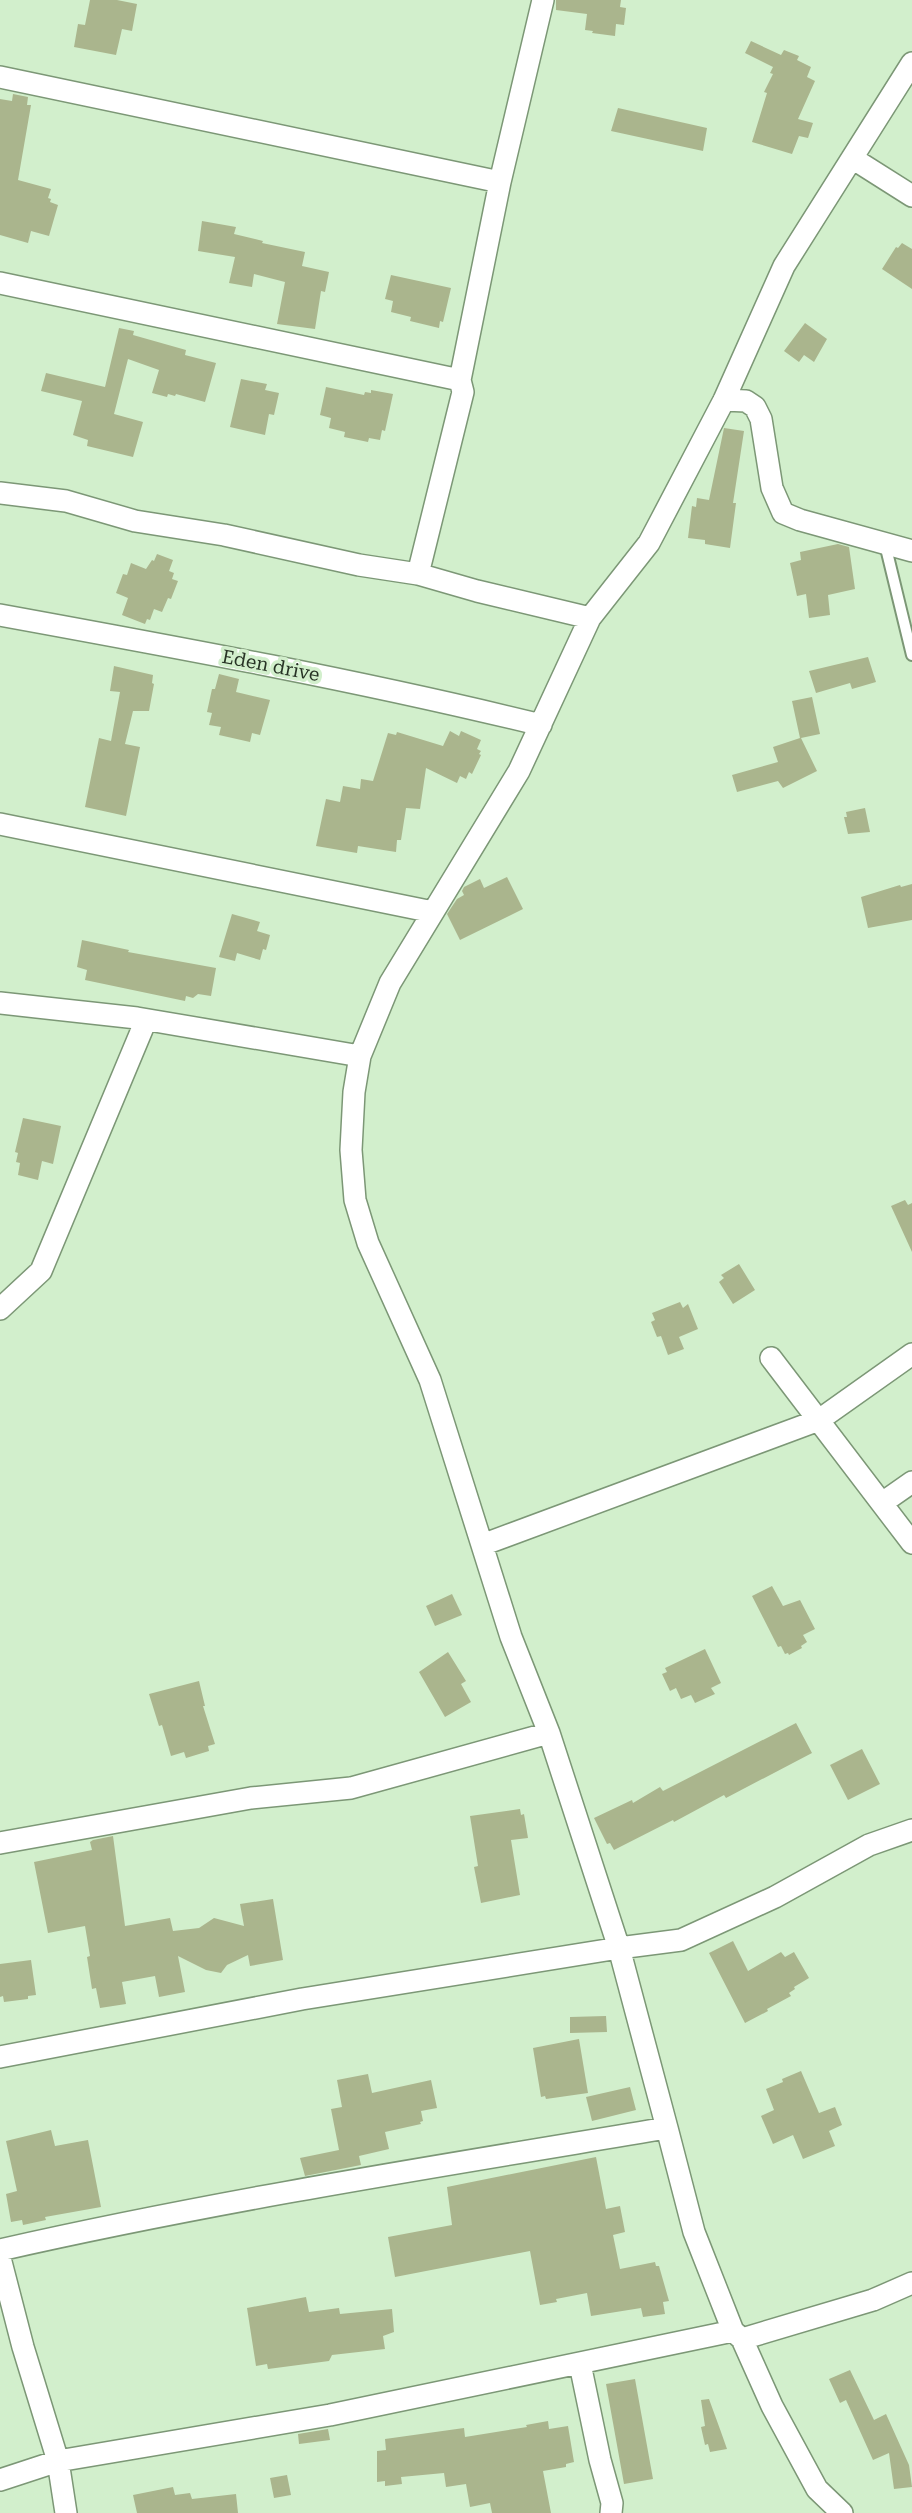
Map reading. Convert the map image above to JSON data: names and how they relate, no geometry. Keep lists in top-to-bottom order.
{
  "streets": {
    "street": ["Eden drive"]
  }
}
